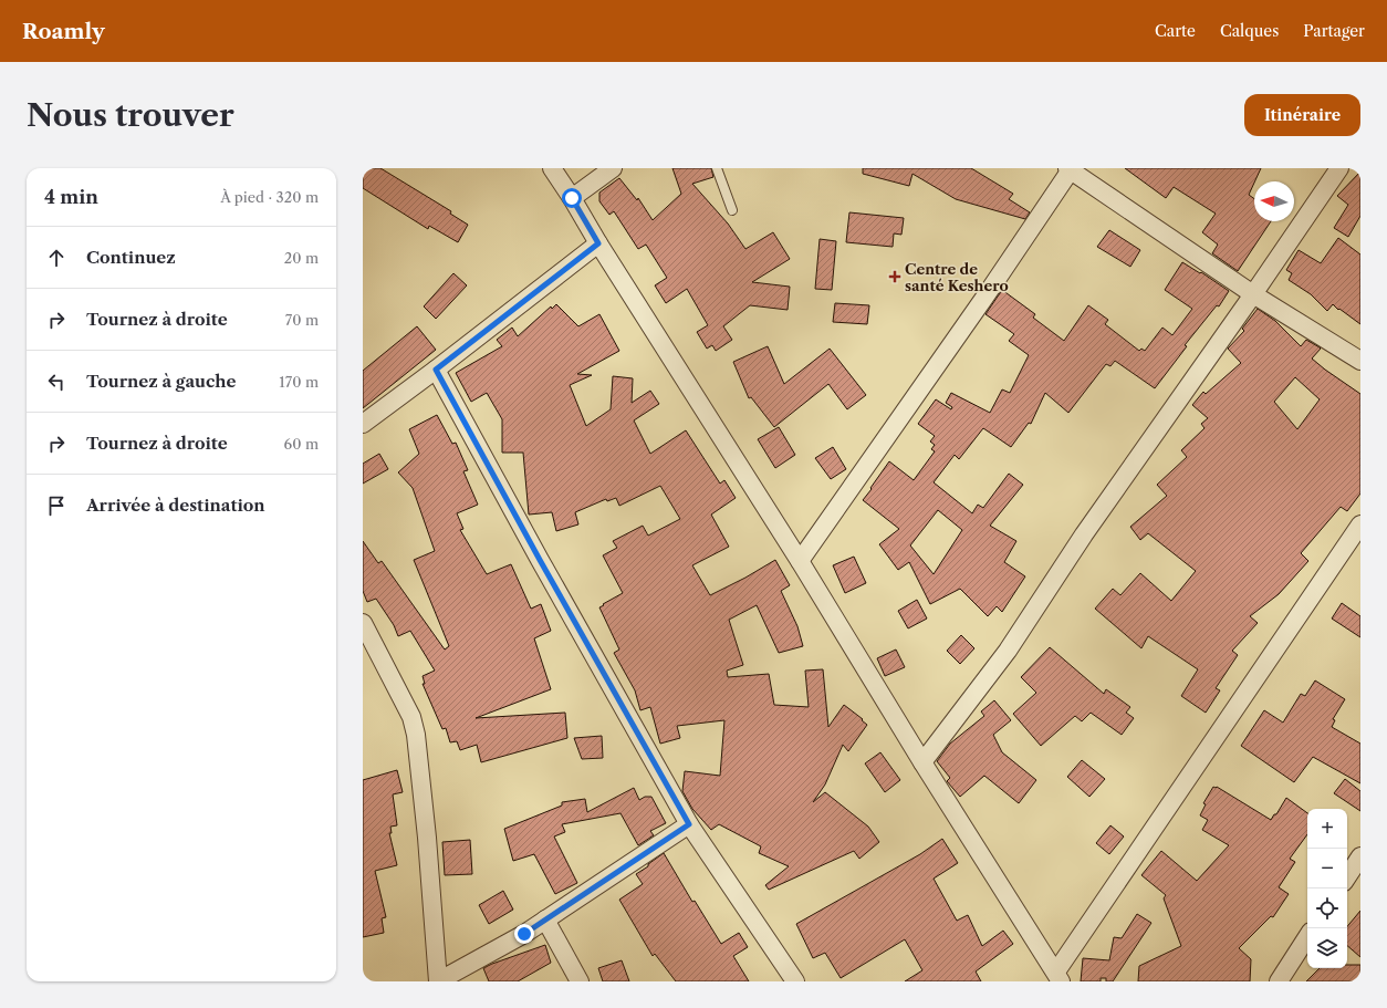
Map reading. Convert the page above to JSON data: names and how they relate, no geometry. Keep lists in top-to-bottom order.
{
  "places": {
    "health": ["Centre de santé Keshero"]
  },
  "north": "left",
  "page": {
    "header": "Roamly",
    "nav": ["Carte", "Calques", "Partager"],
    "buttons": "Itinéraire",
    "title": "Nous trouver",
    "heading": ["4 min", "À pied · 320 m"],
    "list": [
      ["Continuez", "20 m"],
      ["Tournez à droite", "70 m"],
      ["Tournez à gauche", "170 m"],
      ["Tournez à droite", "60 m"],
      "Arrivée à destination"
    ],
    "map_buttons": ["+", "−"]
  }
}
